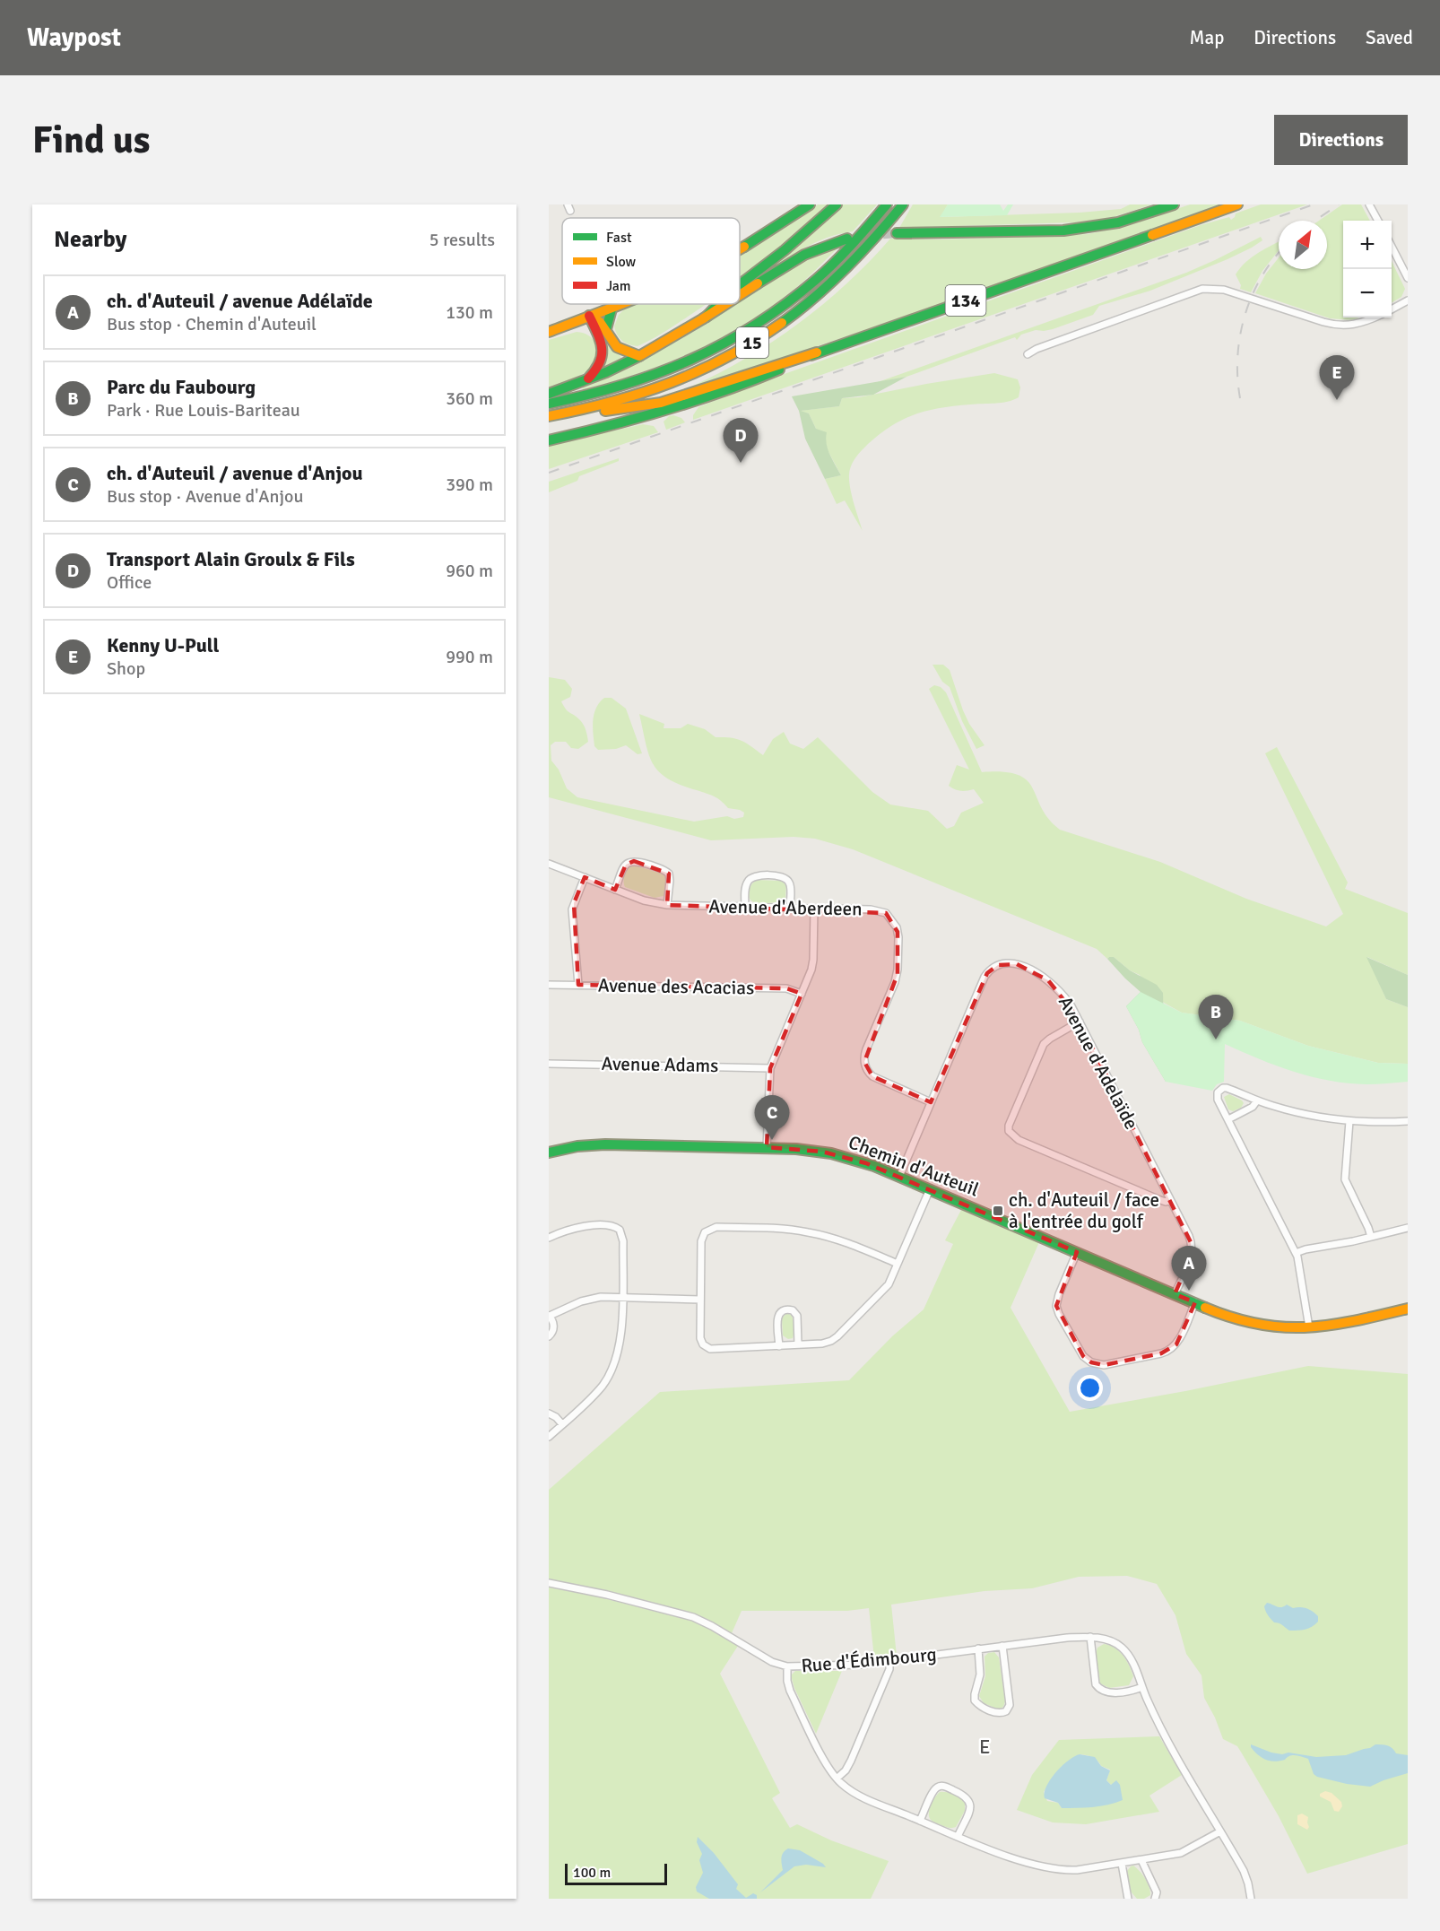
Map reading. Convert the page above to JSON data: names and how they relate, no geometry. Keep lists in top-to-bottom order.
{
  "streets": {
    "main road": ["134", "15", "Chemin d'Auteuil"],
    "street": [
      "Avenue d'Aberdeen",
      "Avenue des Acacias",
      "Avenue d'Adelaïde",
      "Avenue Adams",
      "Rue d'Édimbourg"
    ]
  },
  "crossings": [
    ["Avenue d'Aberdeen", "Avenue d'Adelaïde"],
    ["Avenue d'Adelaïde", "Chemin d'Auteuil"]
  ],
  "districts": ["E"],
  "places": {
    "transit": ["ch. d'Auteuil / face à l'entrée du golf"]
  },
  "legend": ["Fast", "Slow", "Jam"],
  "scale_bar": "100 m",
  "north": "top right",
  "page": {
    "header": "Waypost",
    "nav": ["Map", "Directions", "Saved"],
    "buttons": "Directions",
    "title": "Find us",
    "heading": ["Nearby", "5 results"],
    "map_buttons": ["+", "−"],
    "list": [
      {
        "mark": "A",
        "name": "ch. d'Auteuil / avenue Adélaïde",
        "note": "Bus stop · Chemin d'Auteuil",
        "value": "130 m"
      },
      {
        "mark": "B",
        "name": "Parc du Faubourg",
        "note": "Park · Rue Louis-Bariteau",
        "value": "360 m"
      },
      {
        "mark": "C",
        "name": "ch. d'Auteuil / avenue d'Anjou",
        "note": "Bus stop · Avenue d'Anjou",
        "value": "390 m"
      },
      {
        "mark": "D",
        "name": "Transport Alain Groulx & Fils",
        "note": "Office",
        "value": "960 m"
      },
      {
        "mark": "E",
        "name": "Kenny U-Pull",
        "note": "Shop",
        "value": "990 m"
      }
    ],
    "pins": [
      "E",
      "D",
      "B",
      "C",
      "A"
    ],
    "scale": "100 m"
  }
}
